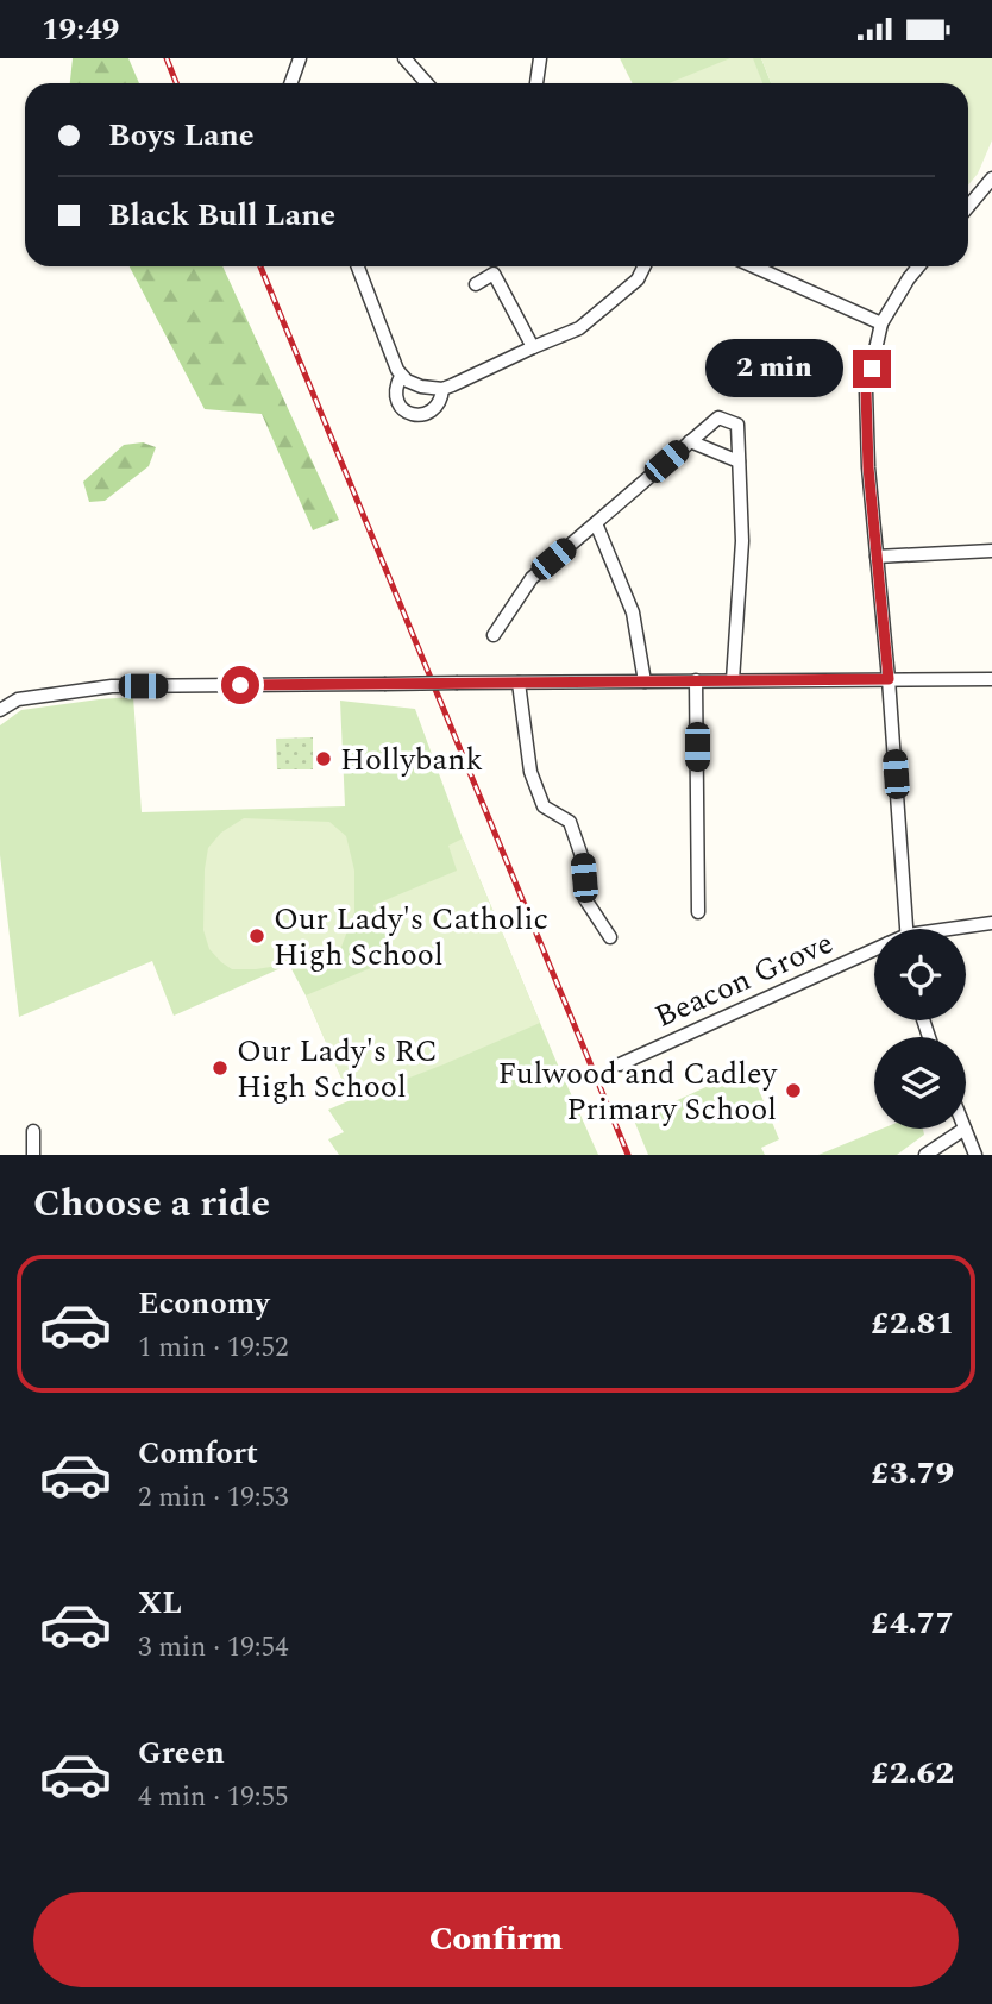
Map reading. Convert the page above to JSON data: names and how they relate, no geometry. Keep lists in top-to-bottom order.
{
  "streets": {
    "street": ["Beacon Grove"]
  },
  "places": [
    "Hollybank",
    "Our Lady's Catholic High School",
    "Our Lady's RC High School",
    "Fulwood and Cadley Primary School"
  ],
  "page": {
    "status": "19:49",
    "banner": ["Boys Lane", "Black Bull Lane"],
    "bubble": "2 min",
    "heading": "Choose a ride",
    "list": [
      {
        "name": "Economy",
        "note": "1 min · 19:52",
        "value": "£2.81"
      },
      {
        "name": "Comfort",
        "note": "2 min · 19:53",
        "value": "£3.79"
      },
      {
        "name": "XL",
        "note": "3 min · 19:54",
        "value": "£4.77"
      },
      {
        "name": "Green",
        "note": "4 min · 19:55",
        "value": "£2.62"
      }
    ],
    "buttons": "Confirm"
  }
}
